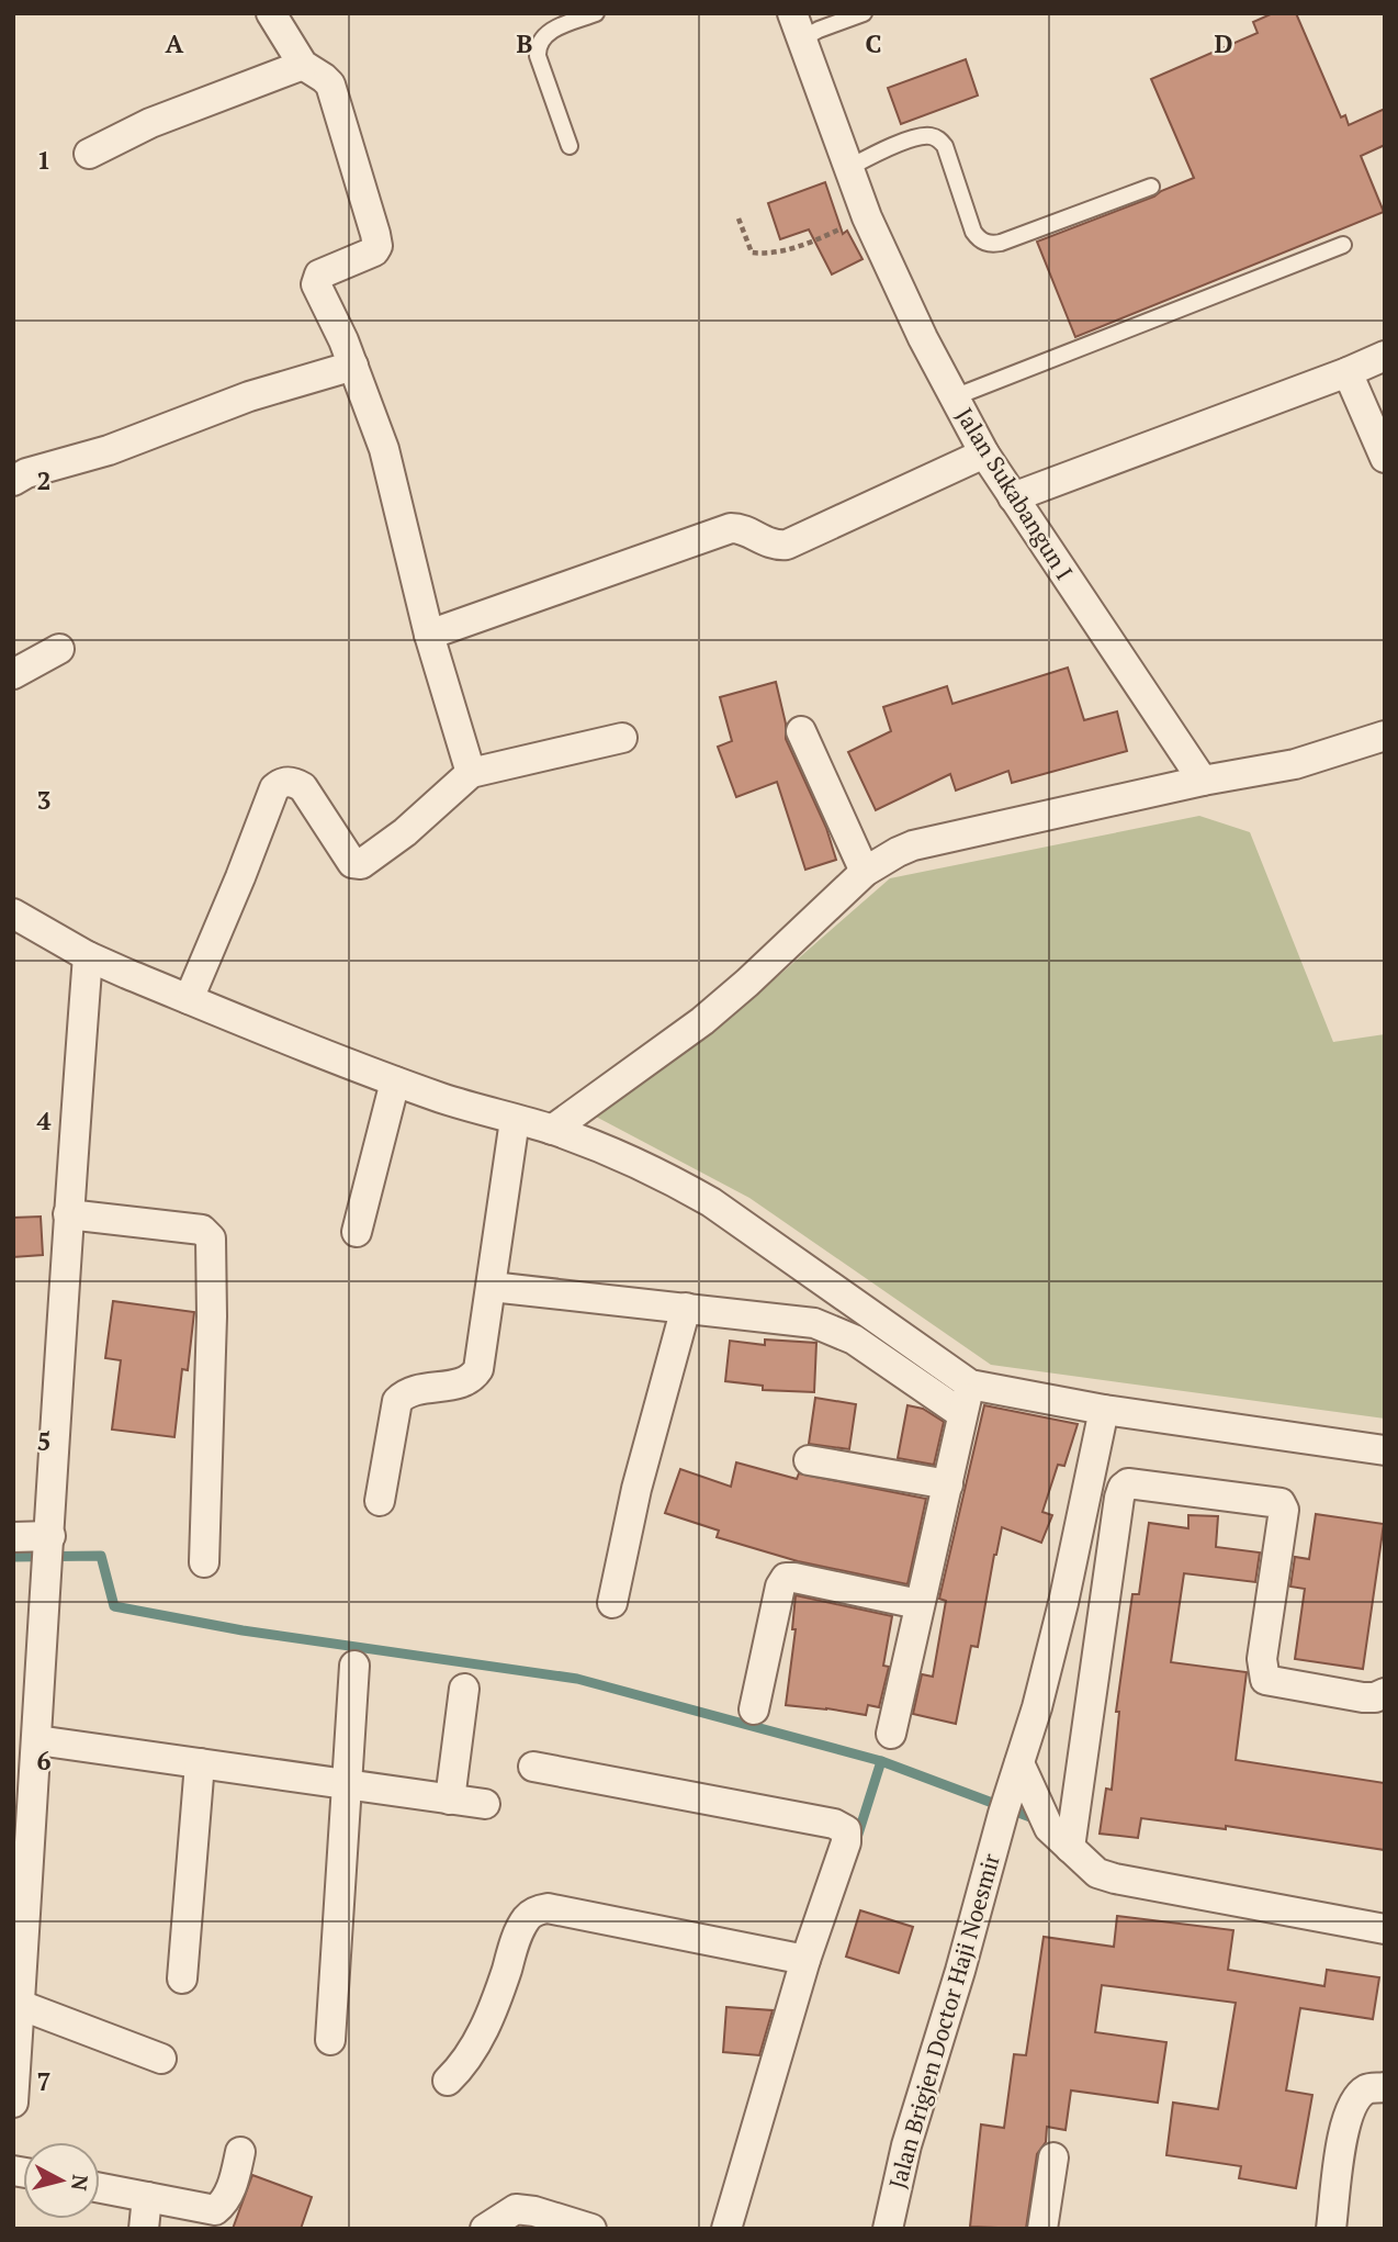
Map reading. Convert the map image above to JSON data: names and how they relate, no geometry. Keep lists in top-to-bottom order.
{
  "streets": {
    "street": ["Jalan Sukabangun I", "Jalan Brigjen Doctor Haji Noesmir"]
  },
  "north": "right",
  "grid": {
    "columns": [
      "A",
      "B",
      "C",
      "D"
    ],
    "rows": [
      "1",
      "2",
      "3",
      "4",
      "5",
      "6",
      "7"
    ]
  }
}
